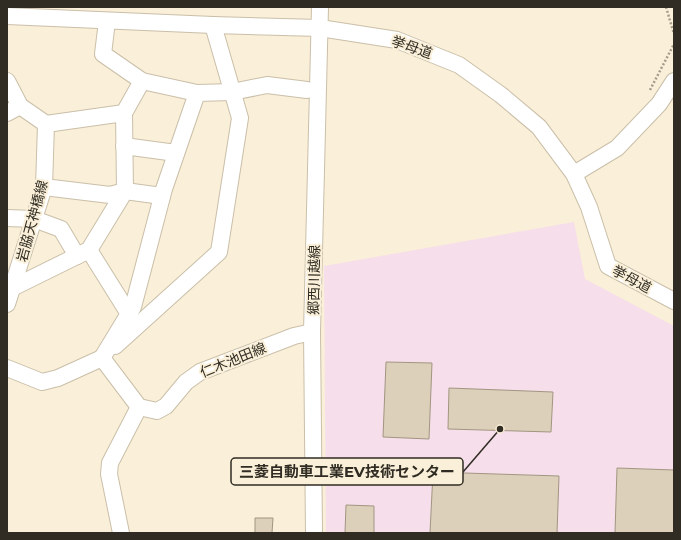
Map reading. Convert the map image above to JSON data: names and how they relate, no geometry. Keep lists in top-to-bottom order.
{
  "streets": {
    "street": [
      "挙母道",
      "岩脇天神橋線",
      "郷西川越線",
      "仁木池田線"
    ]
  },
  "crossings": [
    ["挙母道", "郷西川越線"],
    ["郷西川越線", "仁木池田線"]
  ],
  "places": ["三菱自動車工業EV技術センター"]
}
